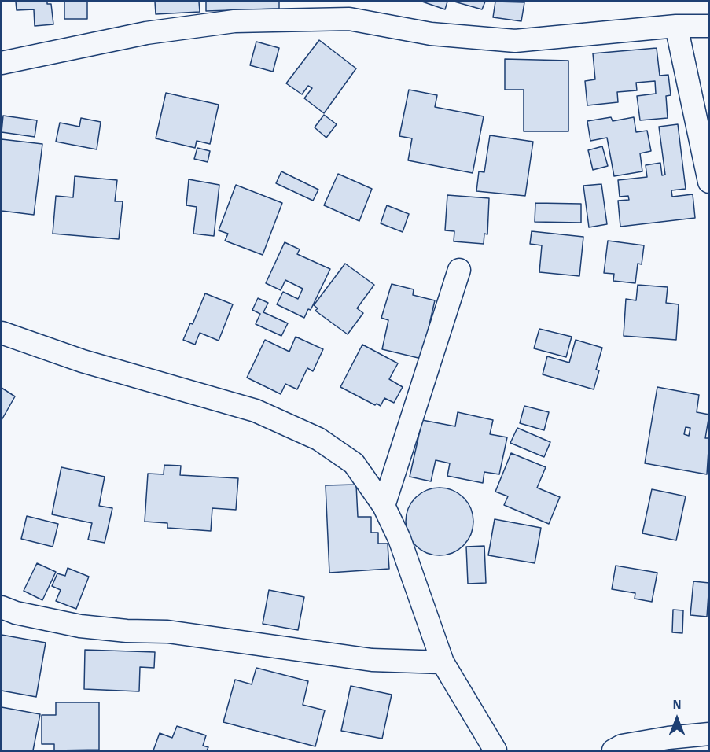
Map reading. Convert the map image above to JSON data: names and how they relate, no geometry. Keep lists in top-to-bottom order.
{
  "north": "top"
}
